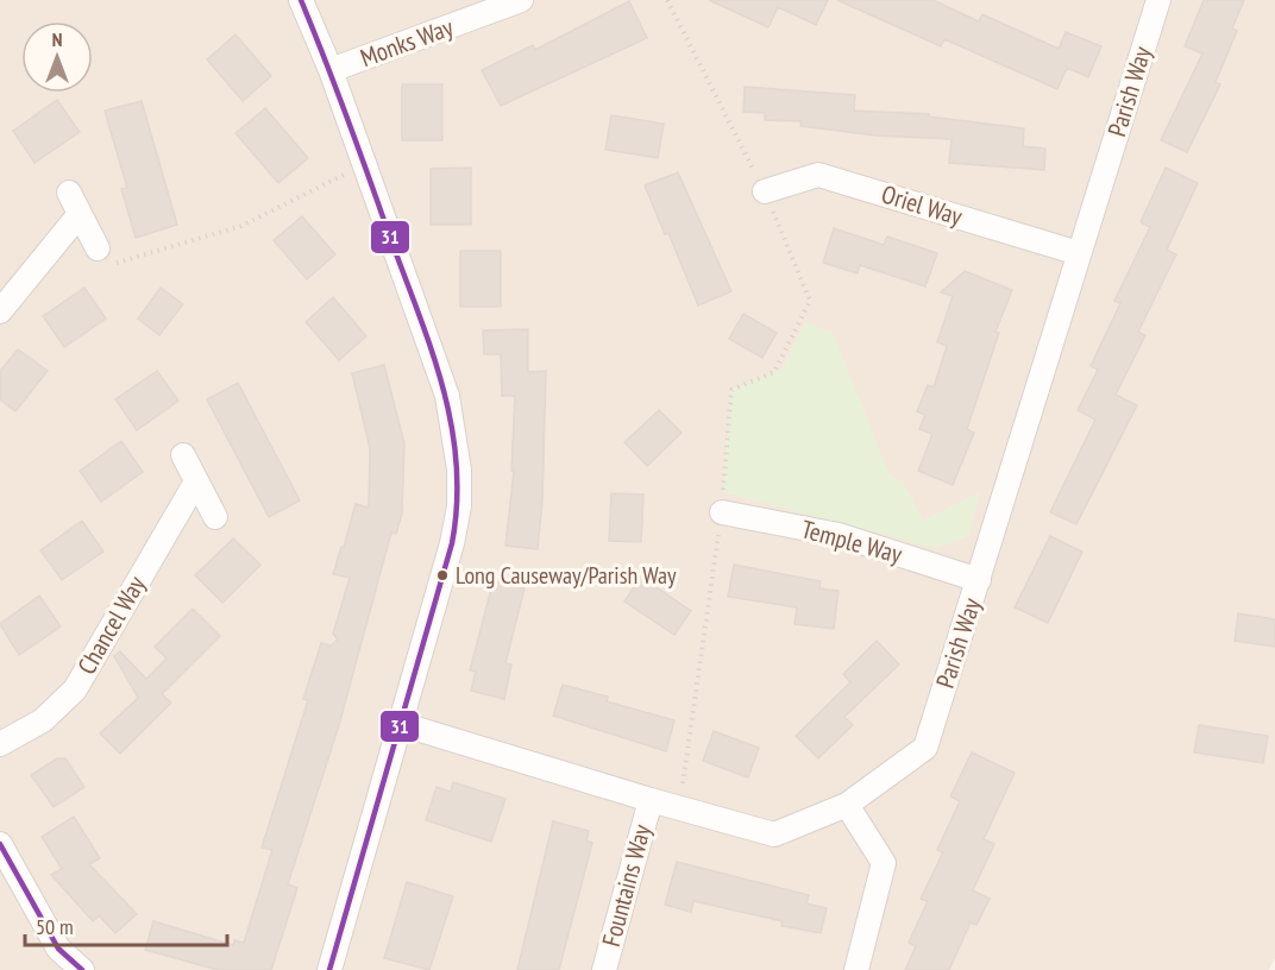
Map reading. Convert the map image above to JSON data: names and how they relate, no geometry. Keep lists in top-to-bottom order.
{
  "streets": {
    "street": [
      "Monks Way",
      "Parish Way",
      "Oriel Way",
      "Temple Way",
      "Chancel Way",
      "Fountains Way"
    ]
  },
  "crossings": [
    ["Parish Way", "Oriel Way"],
    ["Parish Way", "Temple Way"],
    ["Parish Way", "Fountains Way"]
  ],
  "places": ["Long Causeway/Parish Way"],
  "lines": ["transit line 31"],
  "scale_bar": "50 m",
  "north": "top"
}
